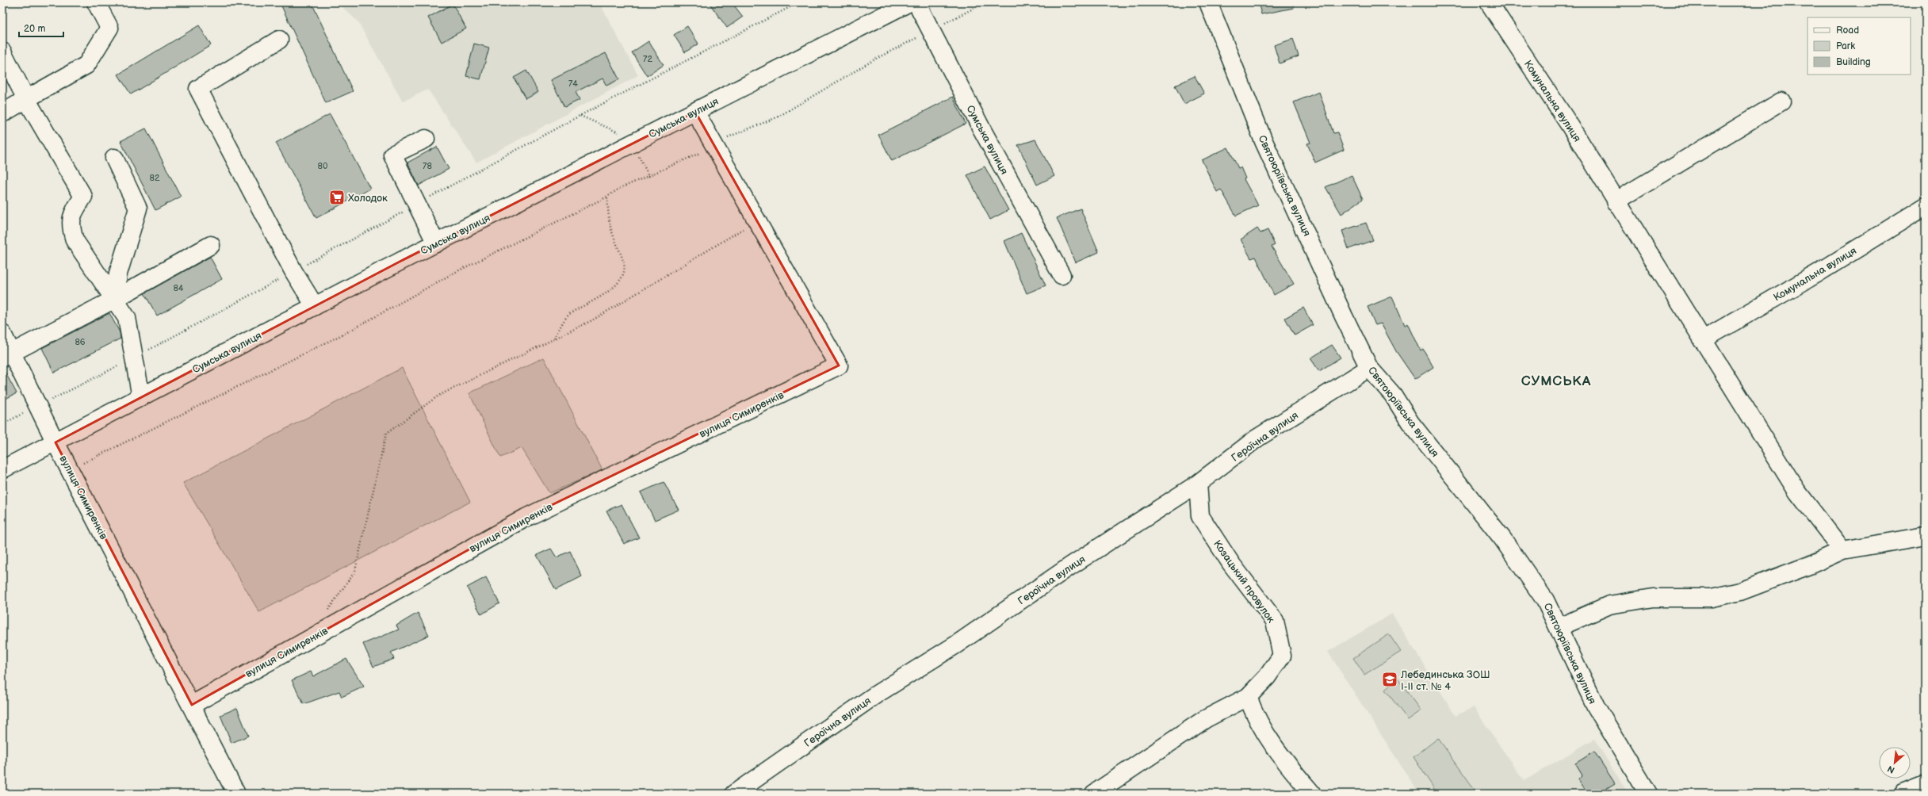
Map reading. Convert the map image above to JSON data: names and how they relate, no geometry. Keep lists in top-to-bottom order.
{
  "streets": {
    "street": [
      "Комунальна вулиця",
      "Сумська вулиця",
      "Святоюріївська вулиця",
      "вулиця Симиренків",
      "Героїчна вулиця",
      "Козацький провулок"
    ]
  },
  "crossings": [
    ["Сумська вулиця", "вулиця Симиренків"],
    ["Святоюріївська вулиця", "Героїчна вулиця"],
    ["Героїчна вулиця", "Козацький провулок"]
  ],
  "districts": ["СУМСЬКА"],
  "places": {
    "supermarket": ["Холодок"],
    "school or university": ["Лебединська ЗОШ І-ІІ ст. № 4"]
  },
  "house_numbers": [
    "72",
    "74",
    "80",
    "78",
    "82",
    "84",
    "86"
  ],
  "legend": ["Road", "Park", "Building"],
  "scale_bar": "20 m",
  "north": "bottom left"
}
